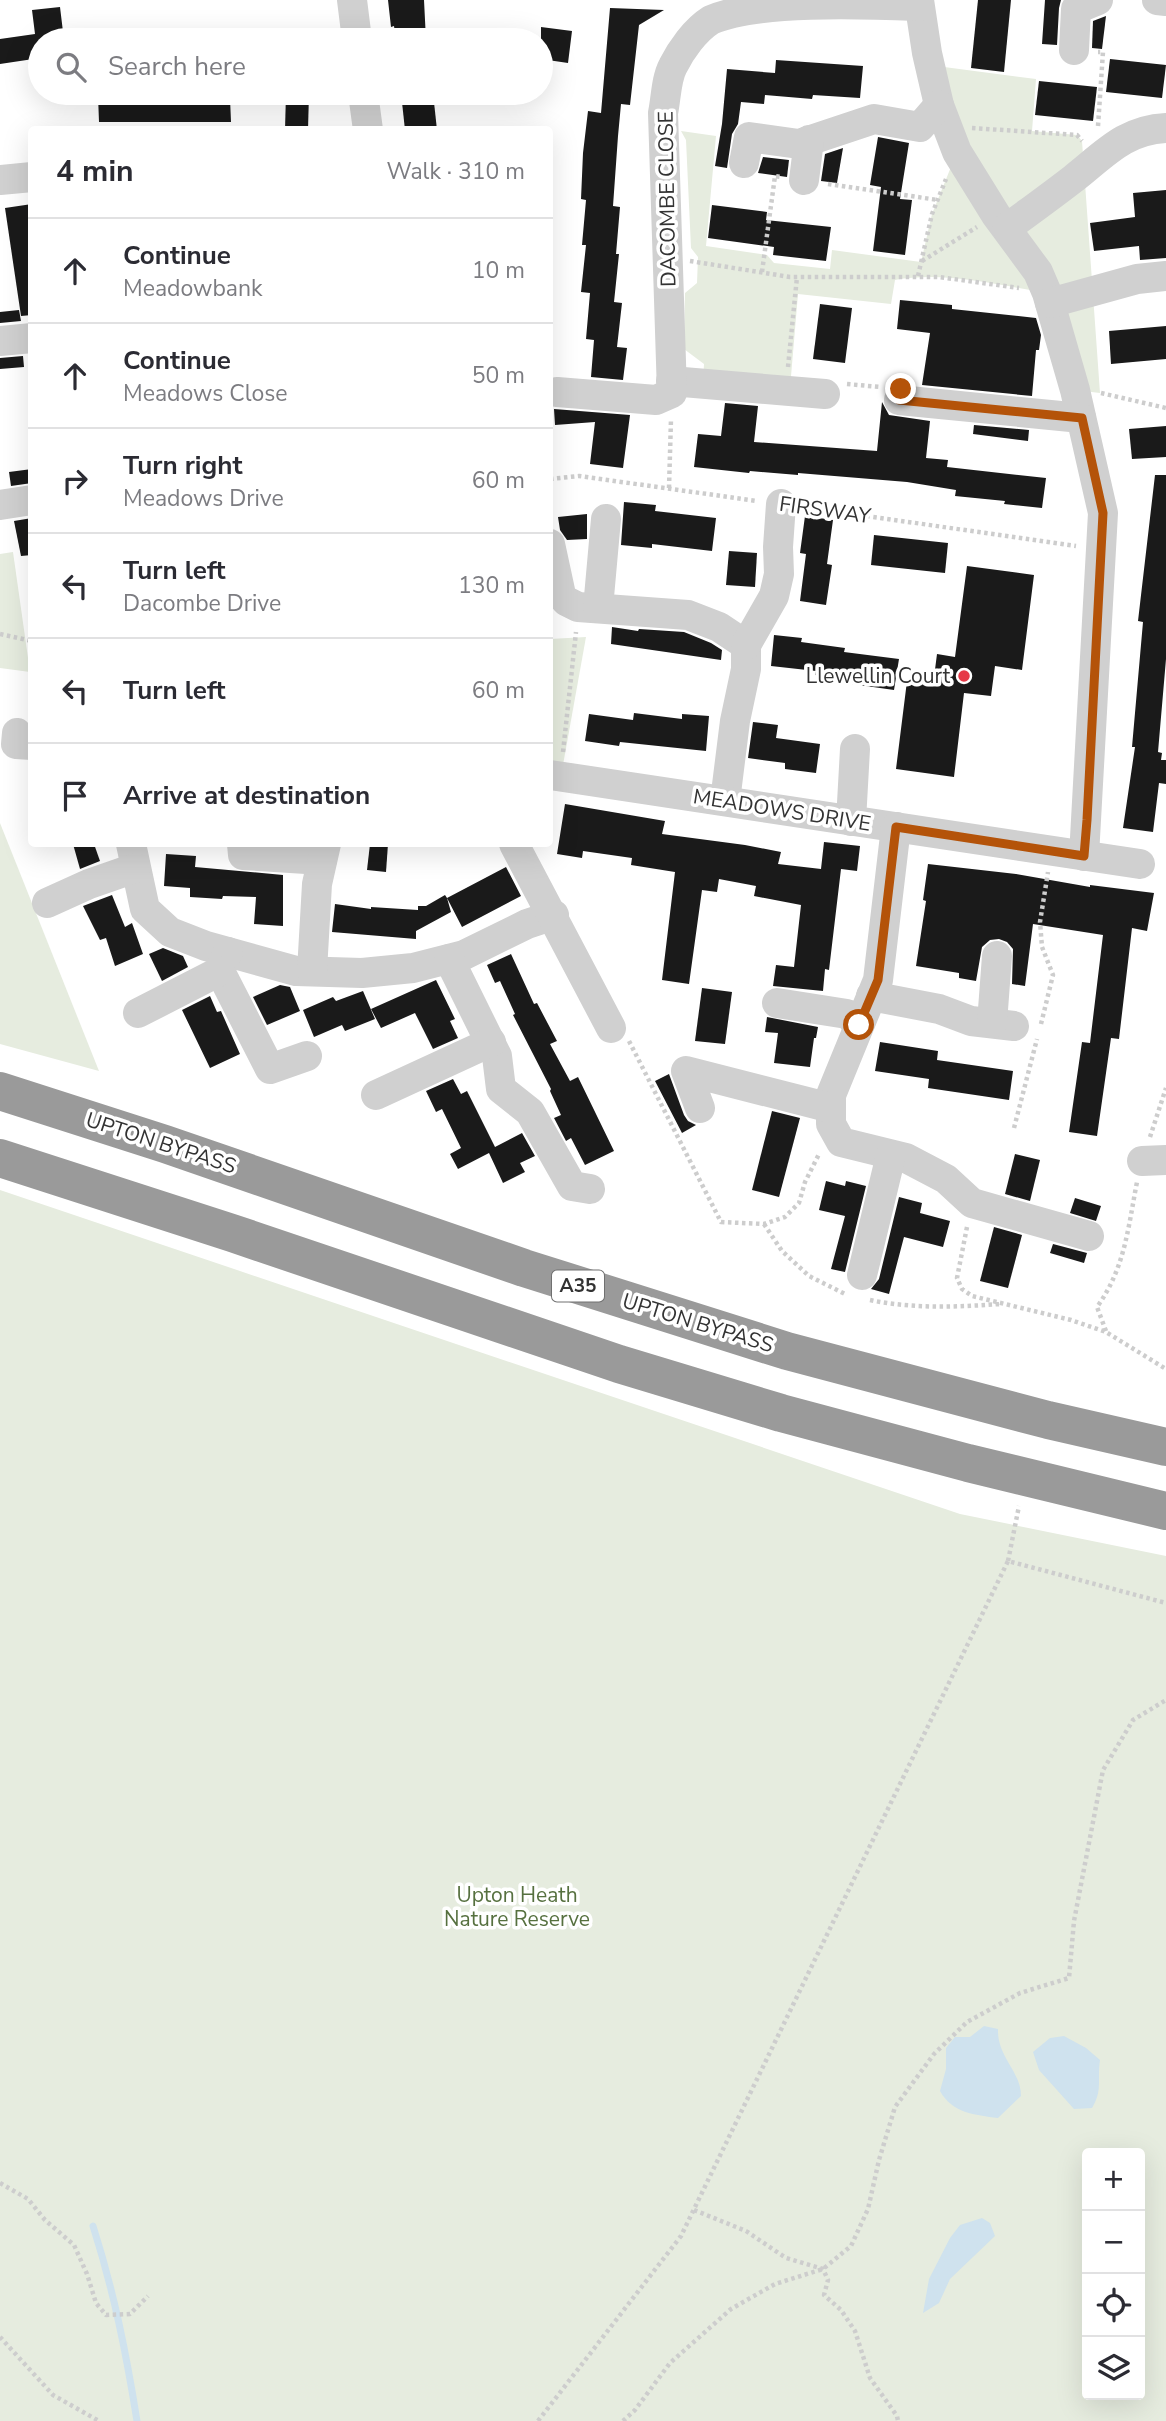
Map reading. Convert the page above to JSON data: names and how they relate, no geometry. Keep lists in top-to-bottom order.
{
  "streets": {
    "highway": ["UPTON BYPASS", "A35"],
    "street": ["DACOMBE CLOSE", "MEADOWS DRIVE"],
    "path": ["FIRSWAY"]
  },
  "parks": ["Upton Heath Nature Reserve"],
  "places": ["Llewellin Court"],
  "page": {
    "search": "Search here",
    "heading": ["4 min", "Walk · 310 m"],
    "list": [
      ["Continue", "Meadowbank", "10 m"],
      ["Continue", "Meadows Close", "50 m"],
      ["Turn right", "Meadows Drive", "60 m"],
      ["Turn left", "Dacombe Drive", "130 m"],
      ["Turn left", "60 m"],
      "Arrive at destination"
    ],
    "map_buttons": ["+", "−"]
  }
}
